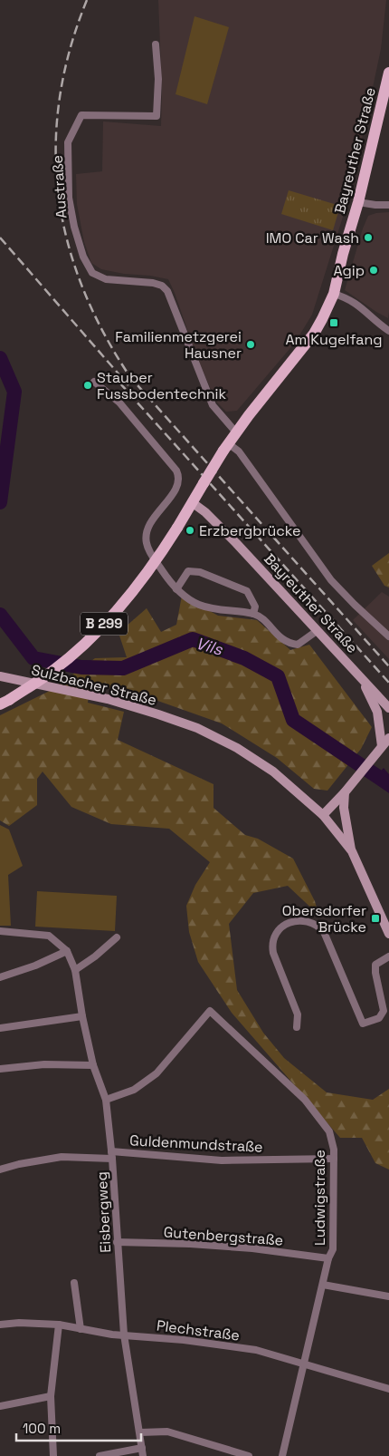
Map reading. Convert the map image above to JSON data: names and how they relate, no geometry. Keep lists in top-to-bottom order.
{
  "streets": {
    "main road": ["Bayreuther Straße", "B 299", "Sulzbacher Straße"],
    "street": [
      "Austraße",
      "Guldenmundstraße",
      "Ludwigstraße",
      "Eisbergweg",
      "Gutenbergstraße",
      "Plechstraße"
    ]
  },
  "crossings": [
    ["Bayreuther Straße", "Austraße"],
    ["Bayreuther Straße", "B 299"],
    ["Guldenmundstraße", "Ludwigstraße"],
    ["Guldenmundstraße", "Eisbergweg"],
    ["Ludwigstraße", "Eisbergweg"],
    ["Ludwigstraße", "Gutenbergstraße"],
    ["Ludwigstraße", "Plechstraße"],
    ["Eisbergweg", "Gutenbergstraße"],
    ["Eisbergweg", "Plechstraße"]
  ],
  "water": ["Vils"],
  "places": {
    "other": [
      "IMO Car Wash",
      "Agip",
      "Familienmetzgerei Hausner",
      "Stauber Fussbodentechnik",
      "Erzbergbrücke"
    ],
    "transit": ["Am Kugelfang", "Obersdorfer Brücke"]
  },
  "scale_bar": "100 m"
}
